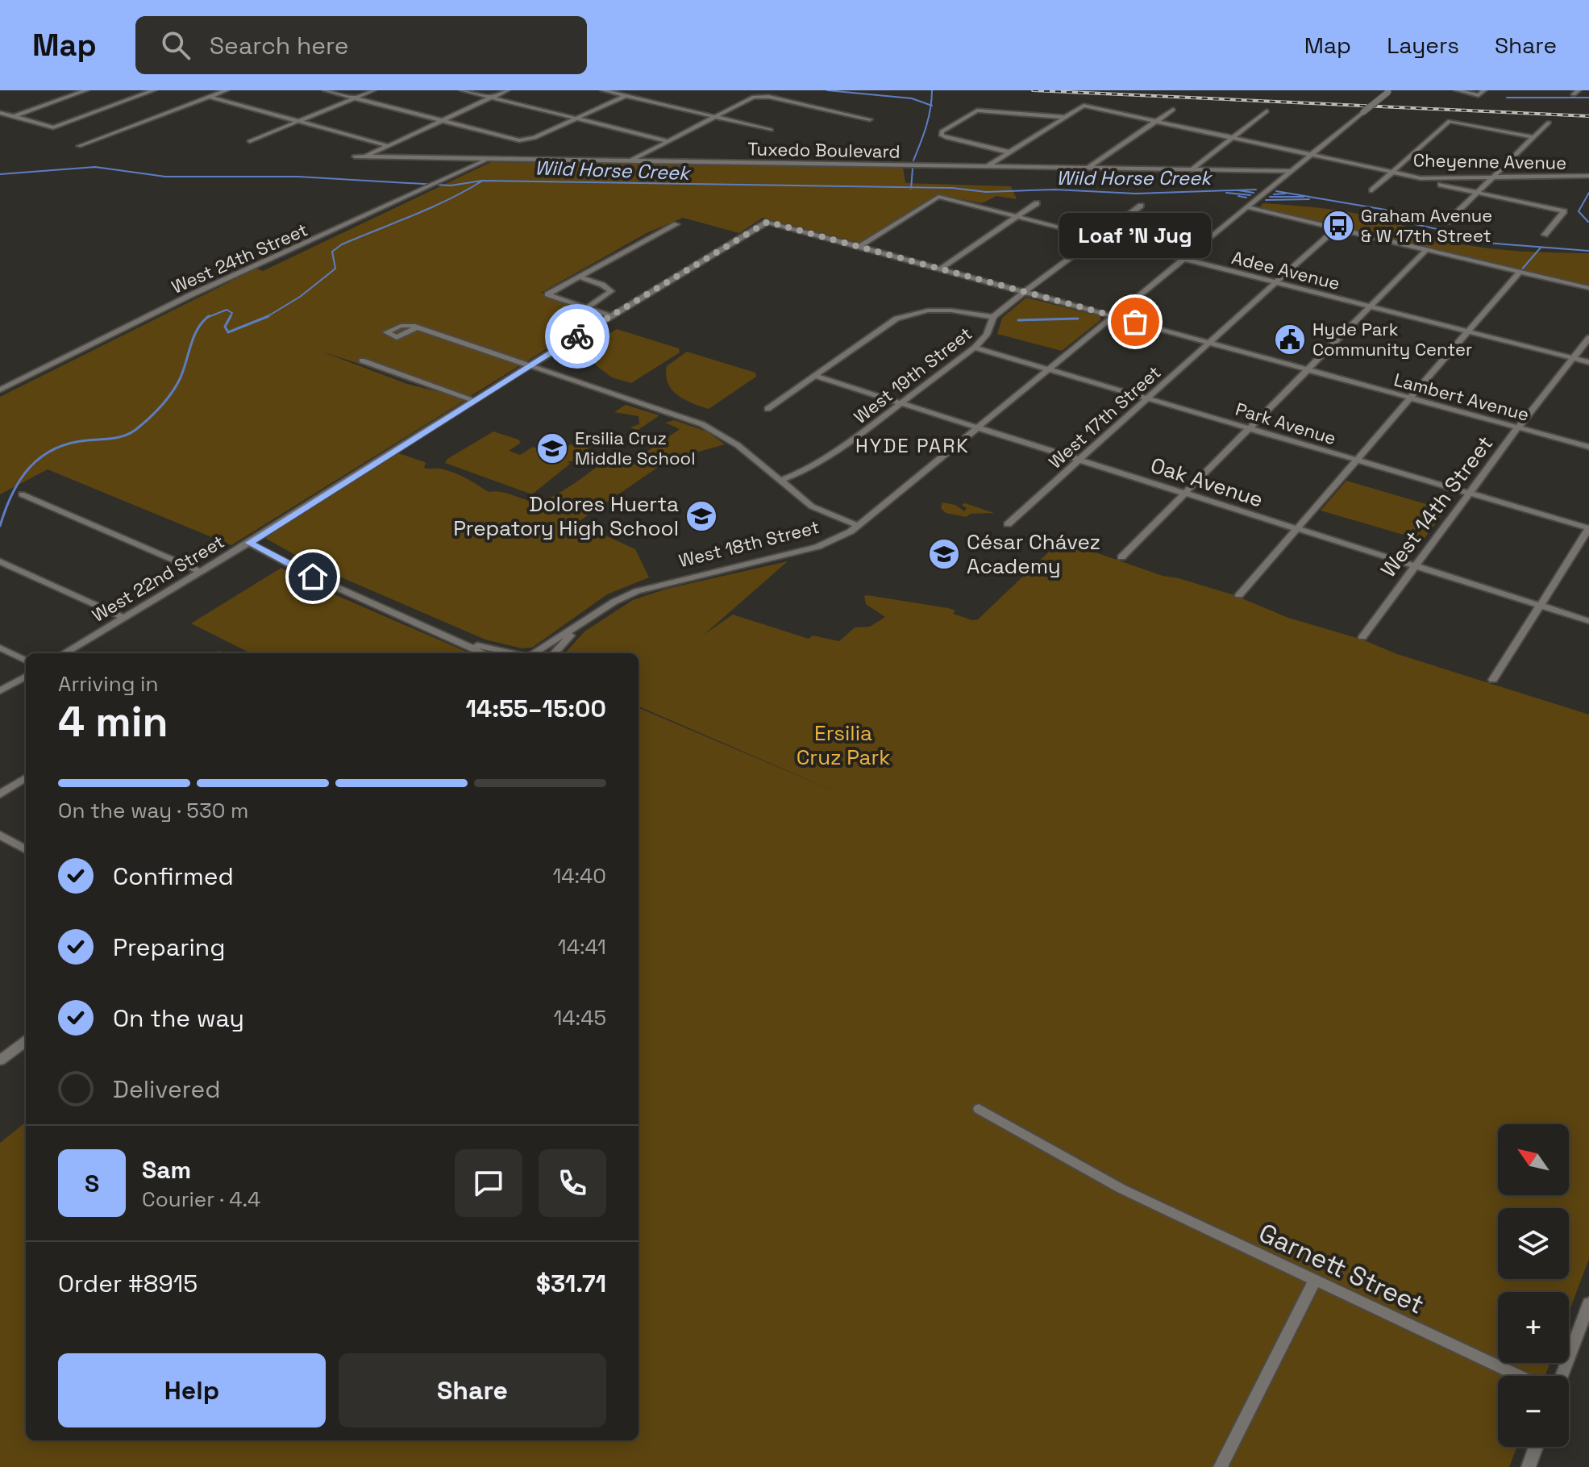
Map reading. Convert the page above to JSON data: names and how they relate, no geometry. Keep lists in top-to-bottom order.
{
  "streets": {
    "street": [
      "Tuxedo Boulevard",
      "Cheyenne Avenue",
      "West 24th Street",
      "Adee Avenue",
      "West 19th Street",
      "Lambert Avenue",
      "West 17th Street",
      "Park Avenue",
      "Oak Avenue",
      "West 14th Street",
      "West 18th Street",
      "West 22nd Street",
      "Garnett Street"
    ]
  },
  "crossings": [
    ["Tuxedo Boulevard", "West 24th Street"],
    ["Tuxedo Boulevard", "West 18th Street"],
    ["Cheyenne Avenue", "West 18th Street"],
    ["Adee Avenue", "West 19th Street"],
    ["Adee Avenue", "Lambert Avenue"],
    ["Adee Avenue", "West 17th Street"],
    ["Adee Avenue", "West 14th Street"],
    ["Adee Avenue", "West 18th Street"],
    ["West 19th Street", "Lambert Avenue"],
    ["West 19th Street", "Park Avenue"],
    ["West 19th Street", "Oak Avenue"],
    ["Lambert Avenue", "West 17th Street"],
    ["Lambert Avenue", "West 14th Street"],
    ["Lambert Avenue", "West 18th Street"],
    ["Lambert Avenue", "West 22nd Street"],
    ["West 17th Street", "Park Avenue"],
    ["West 17th Street", "Oak Avenue"],
    ["Park Avenue", "West 14th Street"],
    ["Park Avenue", "West 18th Street"],
    ["Oak Avenue", "West 14th Street"],
    ["Oak Avenue", "West 18th Street"]
  ],
  "districts": ["HYDE PARK"],
  "water": ["Wild Horse Creek"],
  "parks": ["Ersilia Cruz Park"],
  "places": {
    "bus stop": ["Graham Avenue & W 17th Street"],
    "other": ["Loaf 'N Jug"],
    "public building": ["Hyde Park Community Center"],
    "school or university": ["Ersilia Cruz Middle School", "Dolores Huerta Prepatory High School", "César Chávez Academy"]
  },
  "north": "top left",
  "page": {
    "header": "Map",
    "search": "Search here",
    "nav": ["Map", "Layers", "Share"],
    "bubble": "Loaf 'N Jug",
    "heading": ["4 min", "Arriving in", "14:55–15:00"],
    "panel": [
      "Sam",
      "Courier · 4.4",
      "Order #8915",
      "$31.71"
    ],
    "bar": "On the way · 530 m",
    "list": [
      ["Confirmed", "14:40"],
      ["Preparing", "14:41"],
      ["On the way", "14:45"],
      "Delivered"
    ],
    "map_buttons": ["+", "−"],
    "round": "S",
    "buttons": ["Help", "Share"]
  }
}
